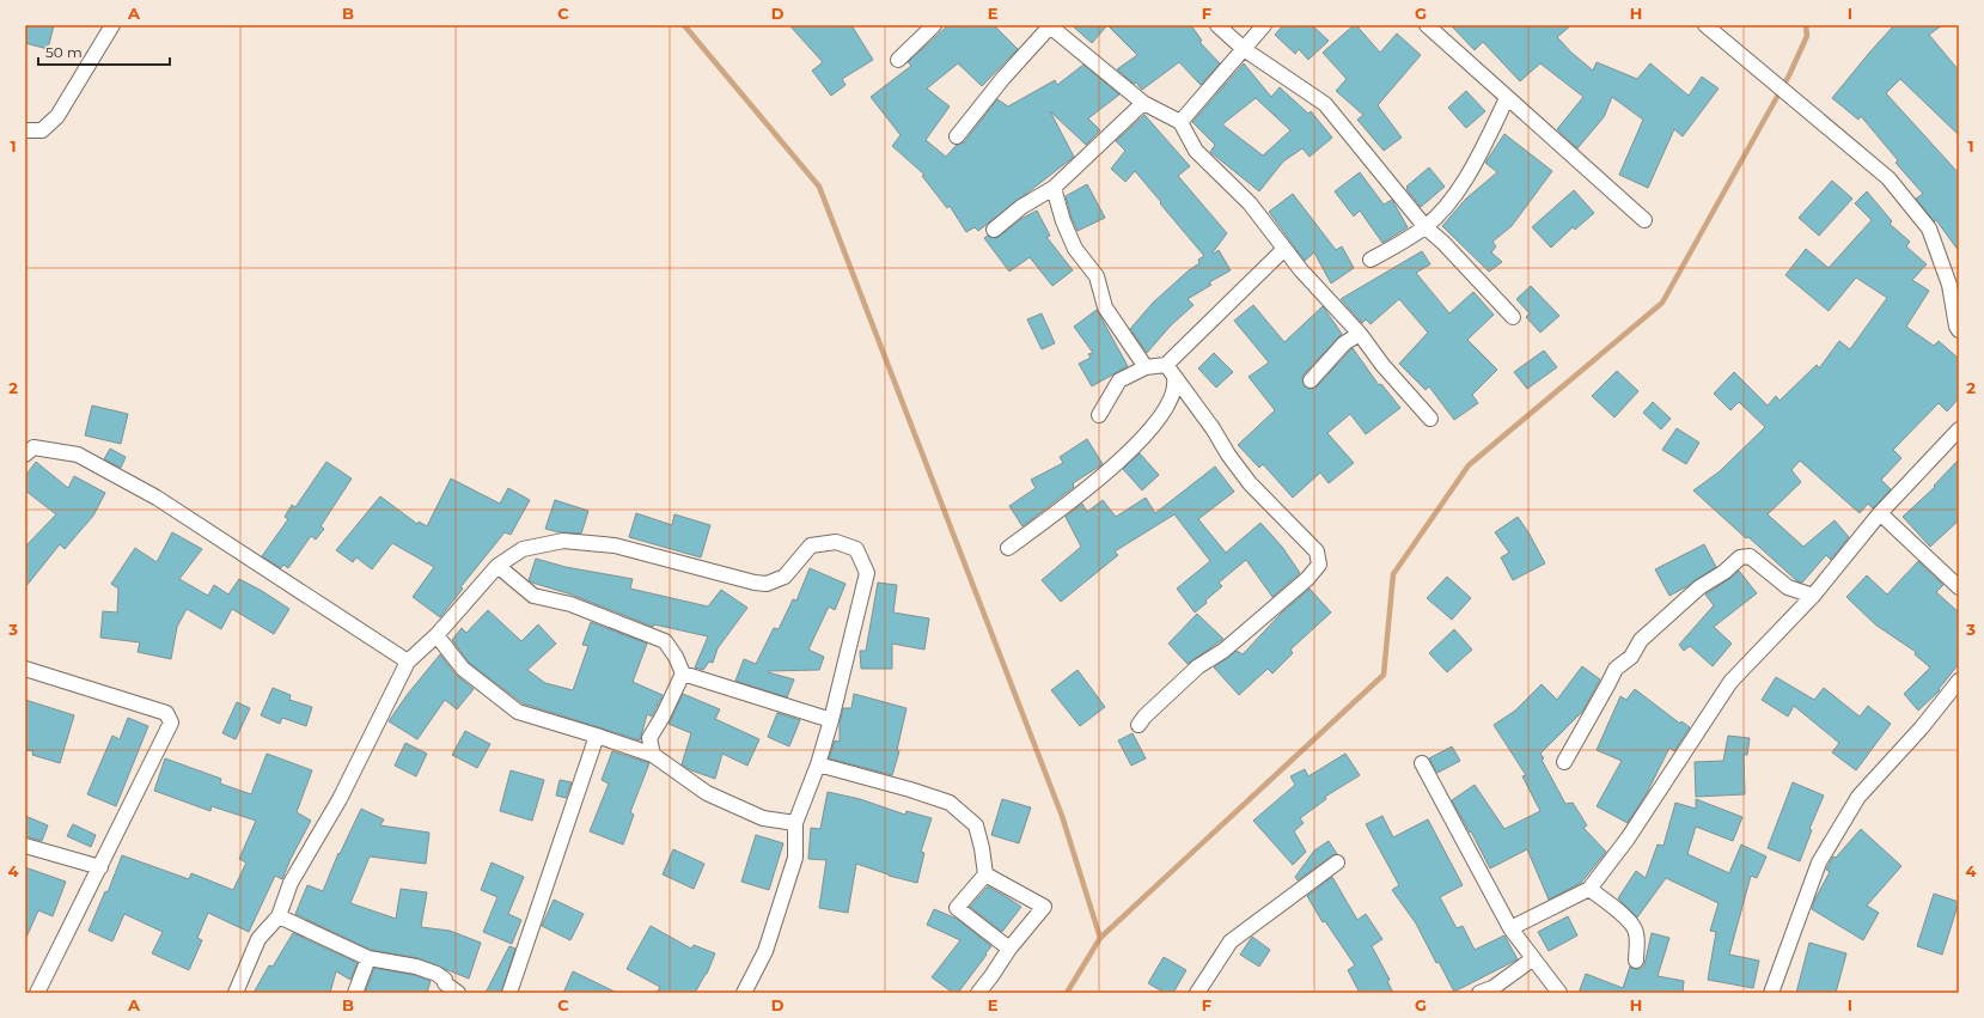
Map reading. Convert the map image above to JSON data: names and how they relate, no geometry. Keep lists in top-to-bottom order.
{
  "scale_bar": "50 m",
  "grid": {
    "columns": [
      "A",
      "B",
      "C",
      "D",
      "E",
      "F",
      "G",
      "H",
      "I"
    ],
    "rows": [
      "1",
      "2",
      "3",
      "4"
    ]
  }
}
